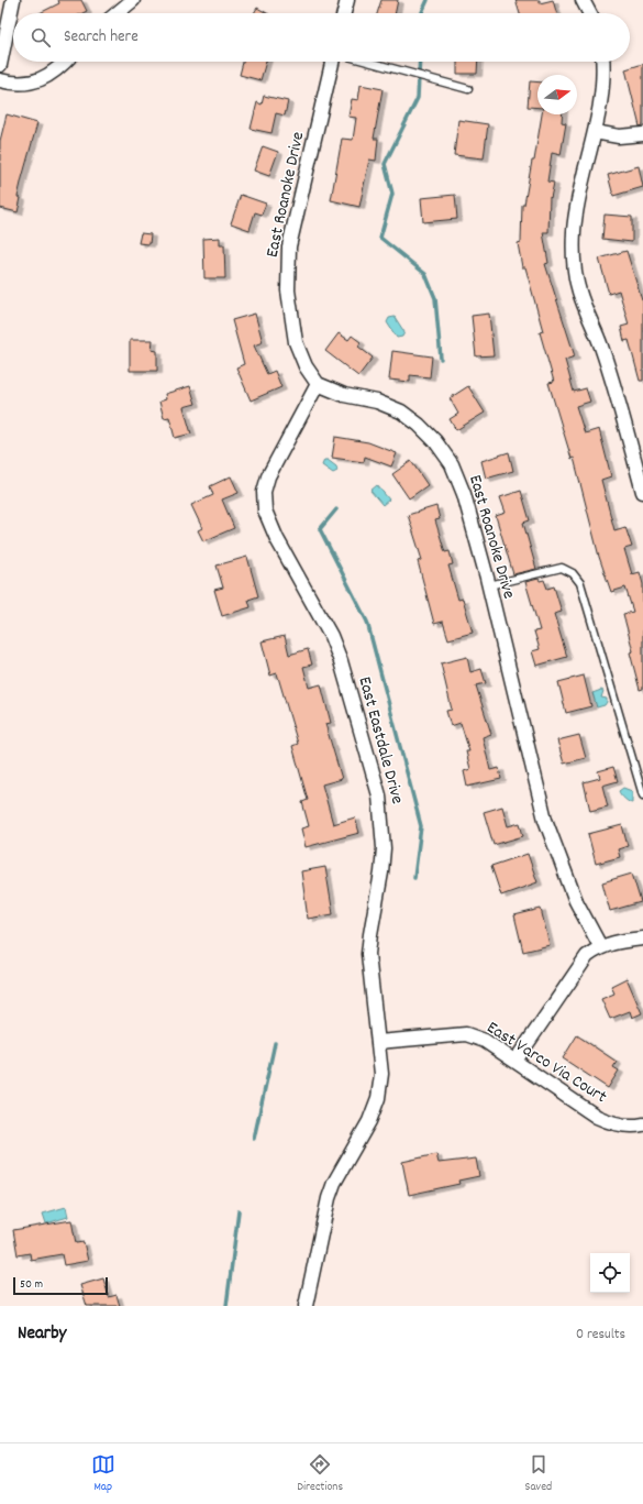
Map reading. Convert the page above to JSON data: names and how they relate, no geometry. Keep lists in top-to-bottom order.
{
  "streets": {
    "street": ["East Roanoke Drive", "East Eastdale Drive", "East Varco Via Court"]
  },
  "crossings": [
    ["East Roanoke Drive", "East Eastdale Drive"],
    ["East Eastdale Drive", "East Varco Via Court"]
  ],
  "scale_bar": "50 m",
  "north": "right",
  "page": {
    "search": "Search here",
    "scale": "50 m",
    "heading": ["Nearby", "0 results"],
    "nav": ["Map", "Directions", "Saved"]
  }
}
